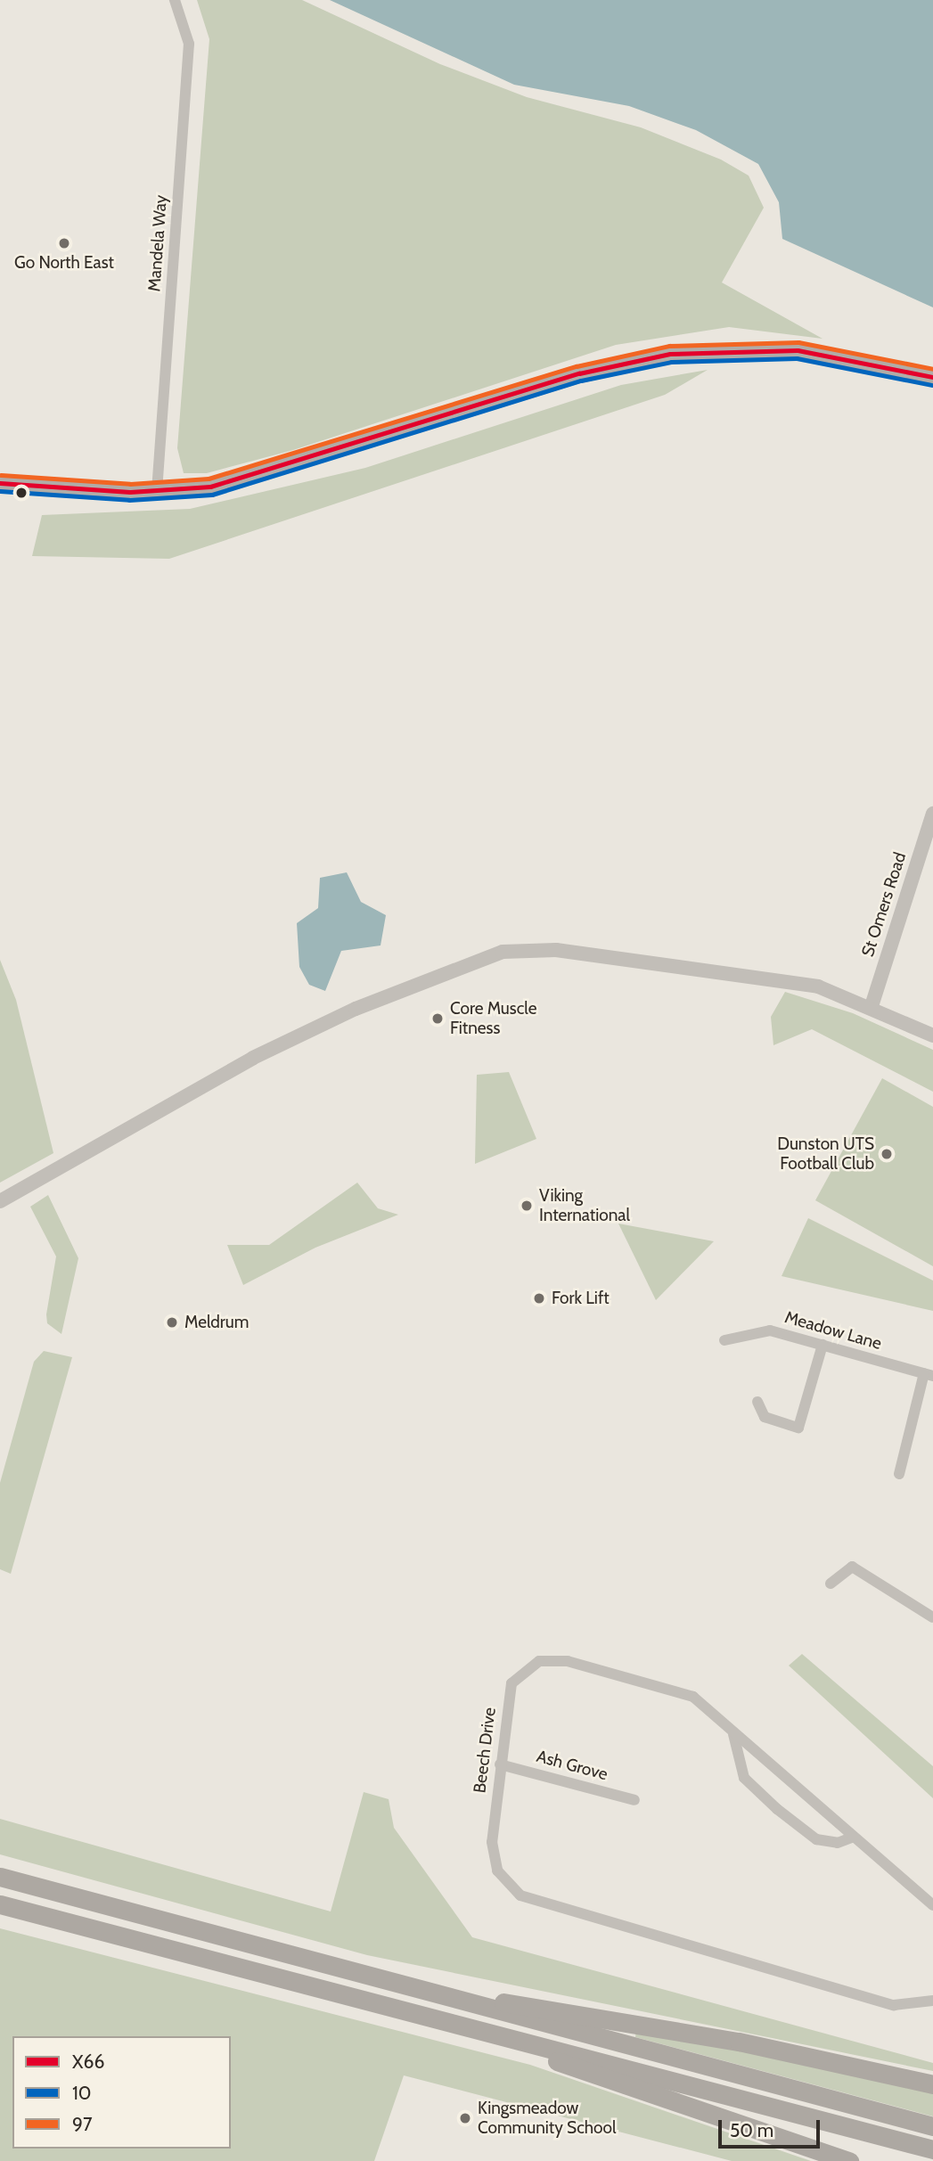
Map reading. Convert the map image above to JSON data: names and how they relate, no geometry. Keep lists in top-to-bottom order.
{
  "streets": {
    "street": [
      "Mandela Way",
      "St Omers Road",
      "Meadow Lane",
      "Beech Drive",
      "Ash Grove"
    ]
  },
  "crossings": [
    ["Beech Drive", "Ash Grove"]
  ],
  "places": [
    "Go North East",
    "Core Muscle Fitness",
    "Dunston UTS Football Club",
    "Viking International",
    "Fork Lift",
    "Meldrum",
    "Kingsmeadow Community School"
  ],
  "lines": ["transit line 97", "transit line X66", "transit line 10"],
  "legend": ["X66", "10", "97"],
  "scale_bar": "50 m"
}
